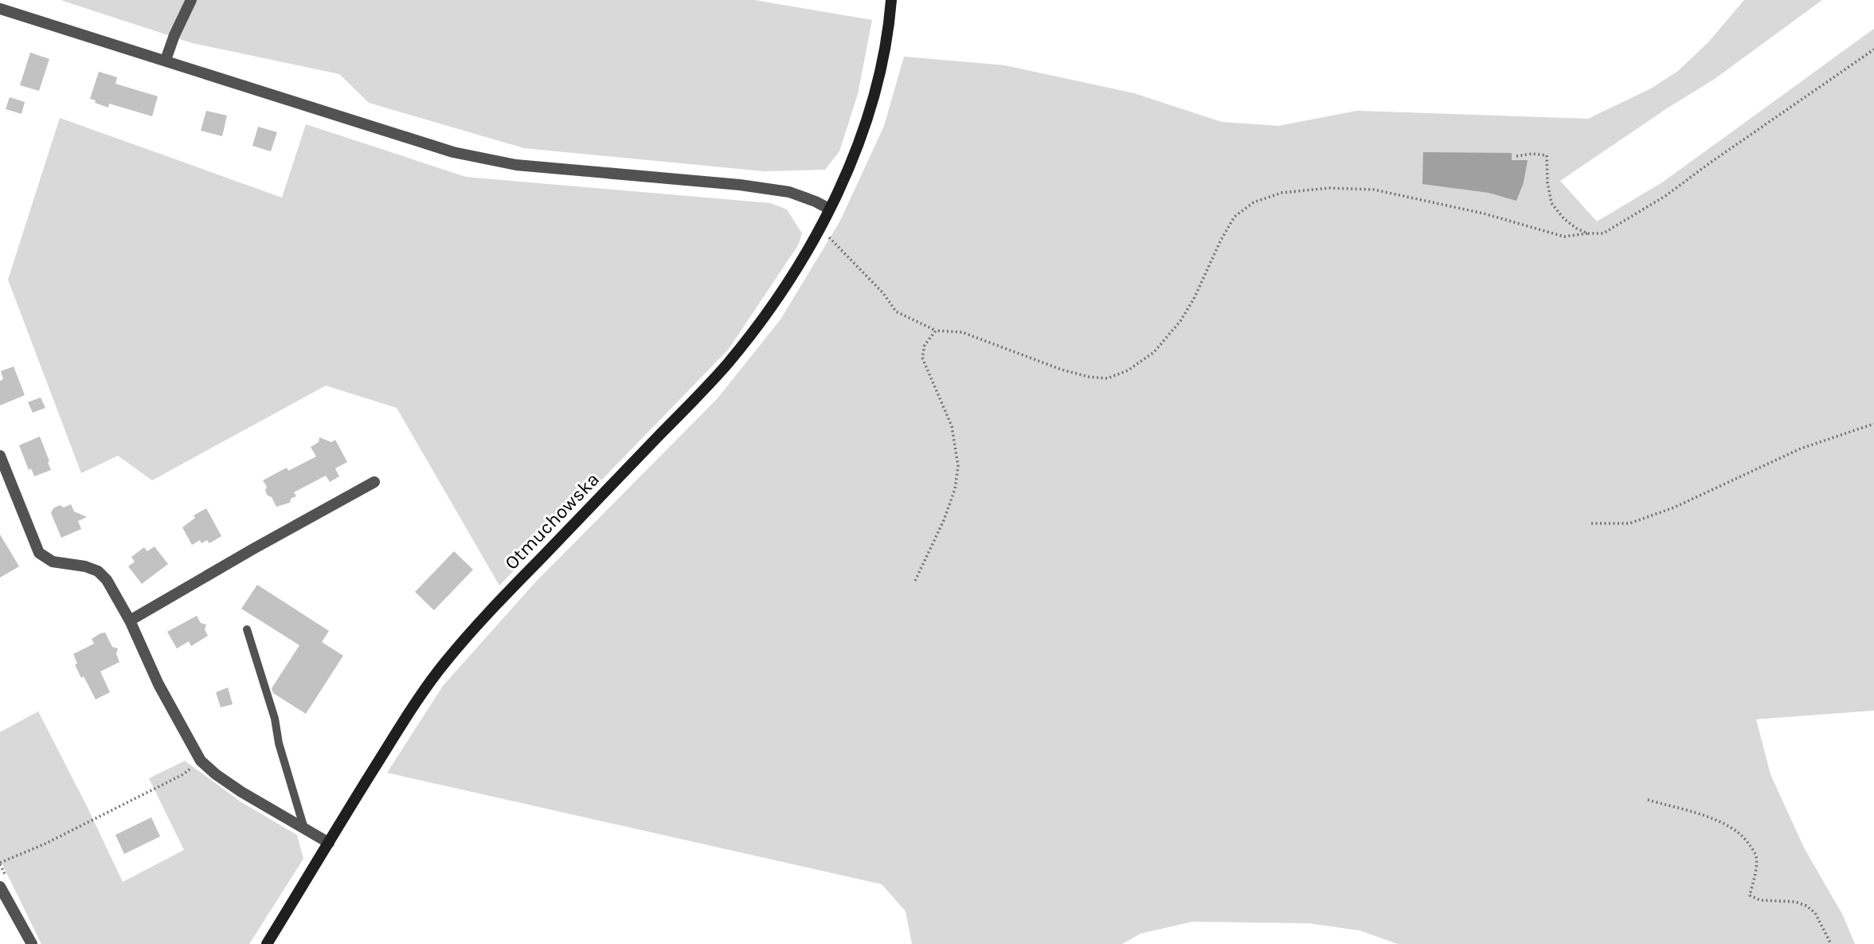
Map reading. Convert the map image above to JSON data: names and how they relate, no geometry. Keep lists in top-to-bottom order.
{
  "streets": {
    "main road": ["Otmuchowska"]
  }
}
